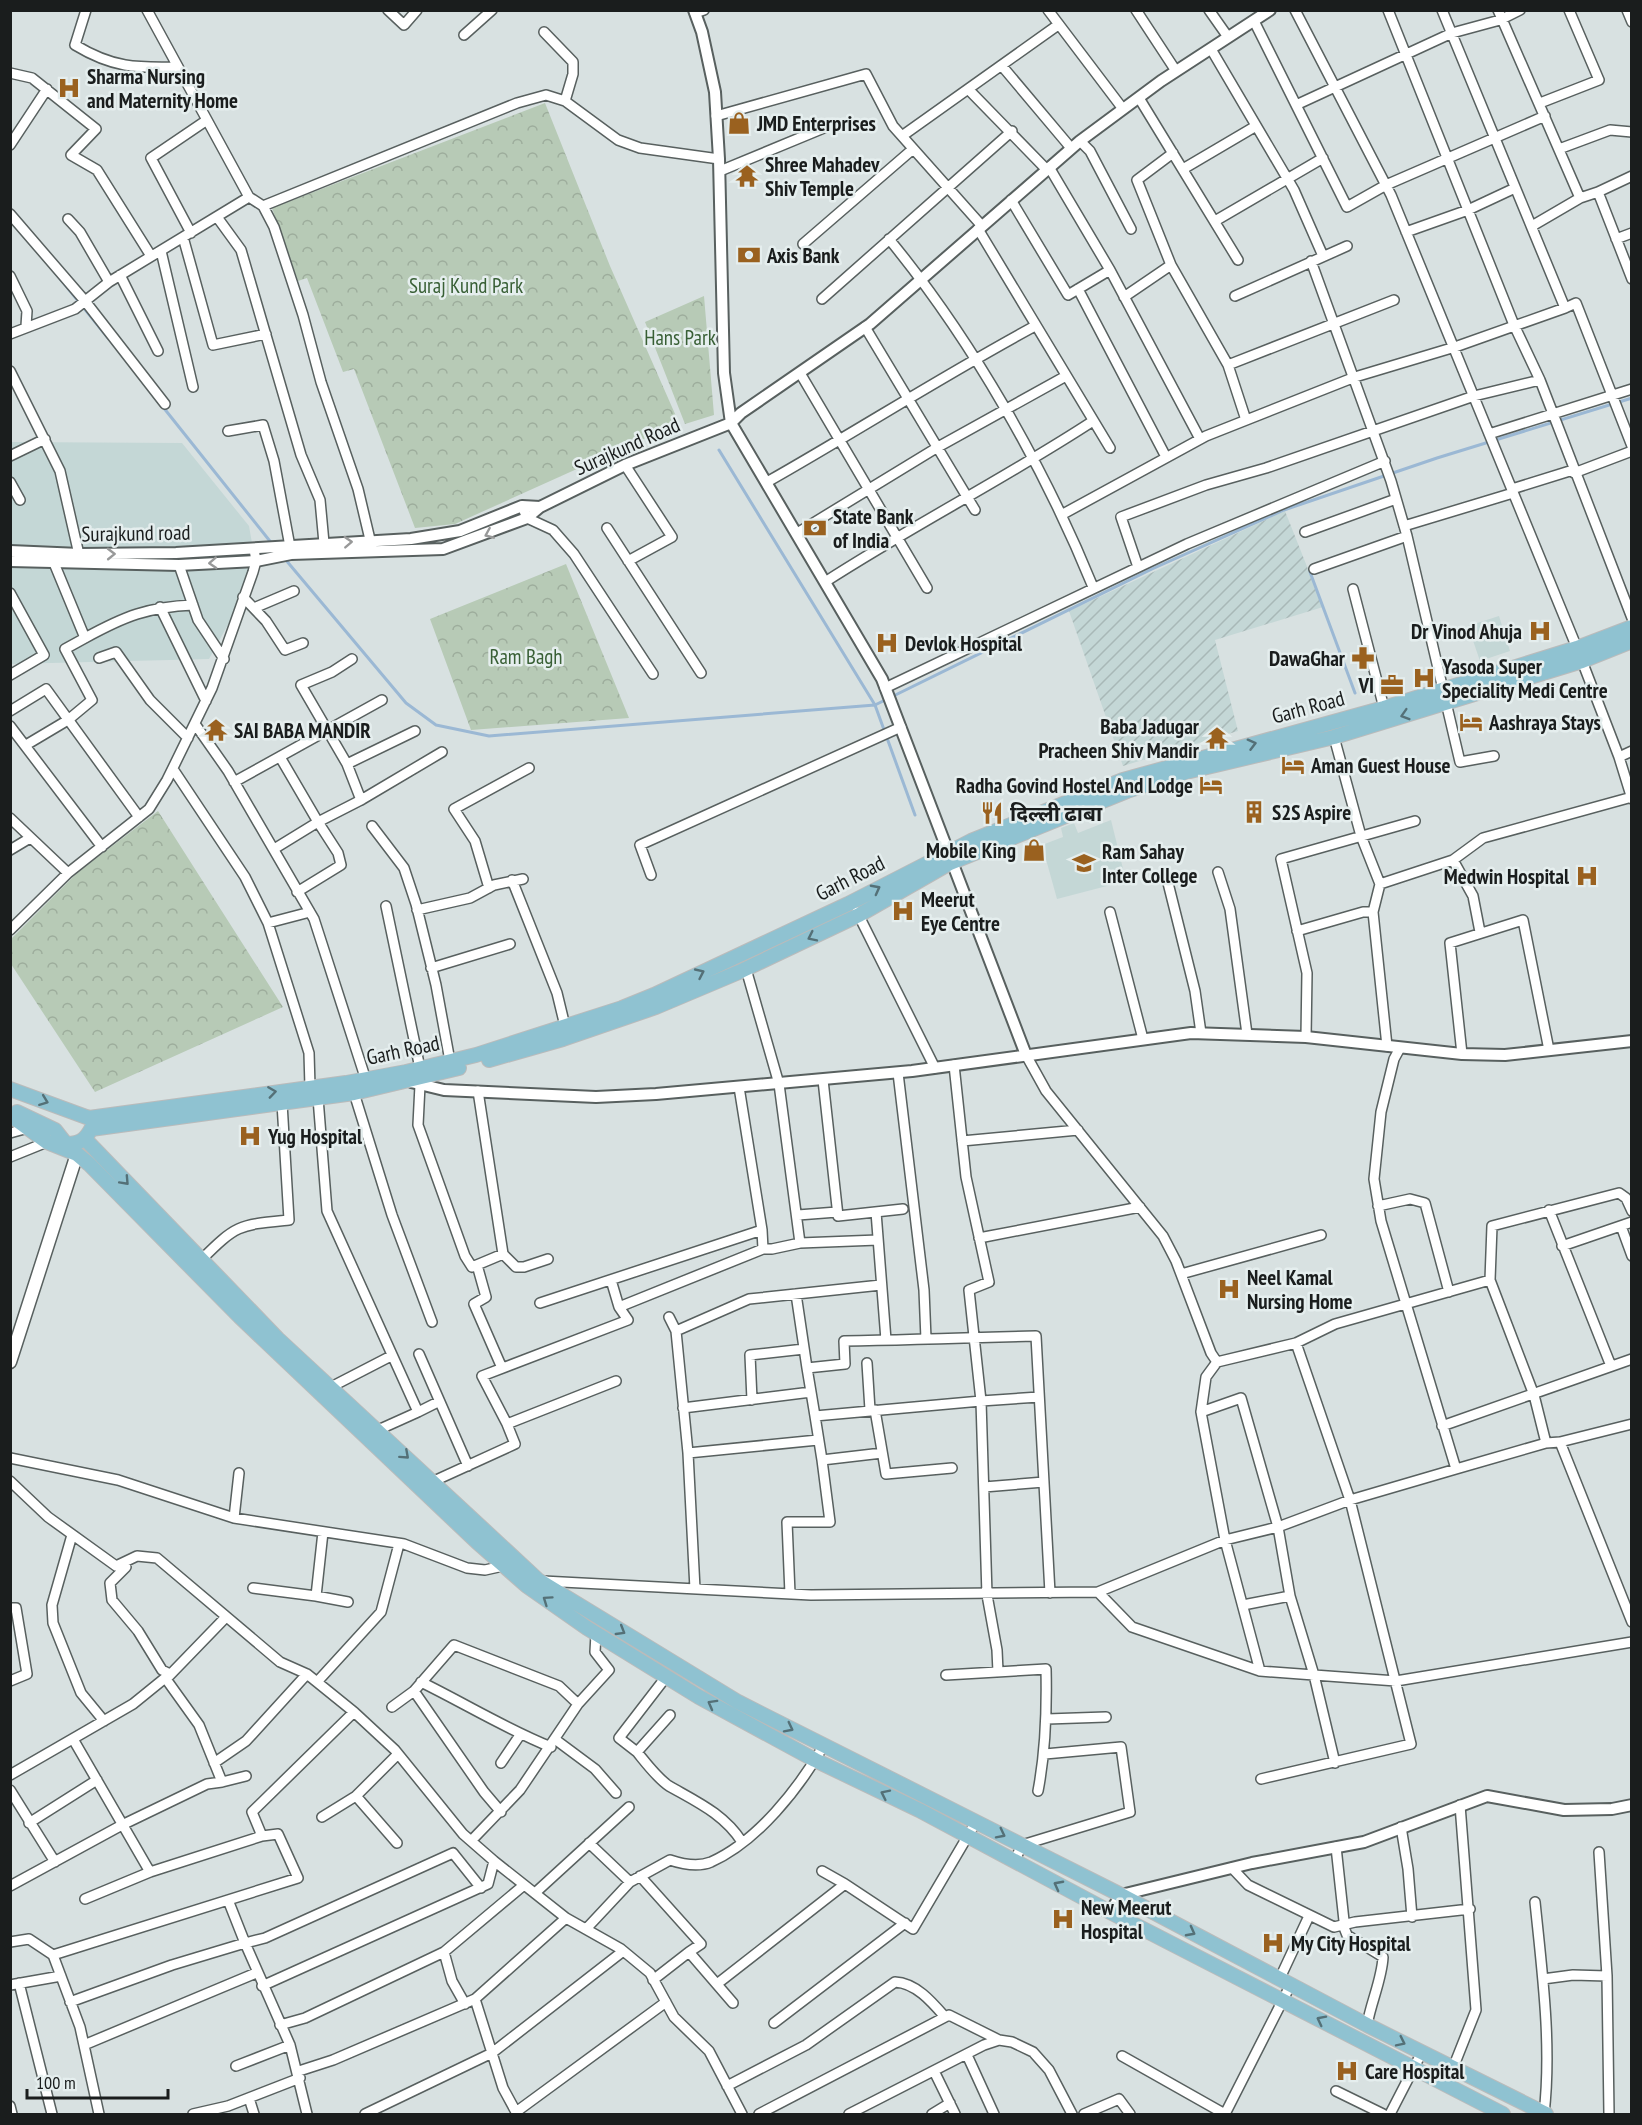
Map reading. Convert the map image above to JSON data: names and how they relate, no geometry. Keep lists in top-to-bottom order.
{
  "streets": {
    "main road": ["Garh Road"],
    "street": ["Surajkund Road", "Surajkund road"]
  },
  "parks": ["Suraj Kund Park", "Hans Park", "Ram Bagh"],
  "places": {
    "hospital": [
      "Sharma Nursing and Maternity Home",
      "Dr Vinod Ahuja",
      "Devlok Hospital",
      "Yasoda Super Speciality Medi Centre",
      "Medwin Hospital",
      "Meerut Eye Centre",
      "Yug Hospital",
      "Neel Kamal Nursing Home",
      "New Meerut Hospital",
      "My City Hospital",
      "Care Hospital"
    ],
    "shop": ["JMD Enterprises", "Mobile King"],
    "temple": ["Shree Mahadev Shiv Temple", "SAI BABA MANDIR", "Baba Jadugar Pracheen Shiv Mandir"],
    "bank": ["Axis Bank", "State Bank of India"],
    "pharmacy": ["DawaGhar"],
    "office": ["VI"],
    "hotel": ["Aashraya Stays", "Aman Guest House", "Radha Govind Hostel And Lodge"],
    "building": ["S2S Aspire"],
    "restaurant": ["दिल्ली ढाबा"],
    "school or university": ["Ram Sahay Inter College"]
  },
  "scale_bar": "100 m"
}
